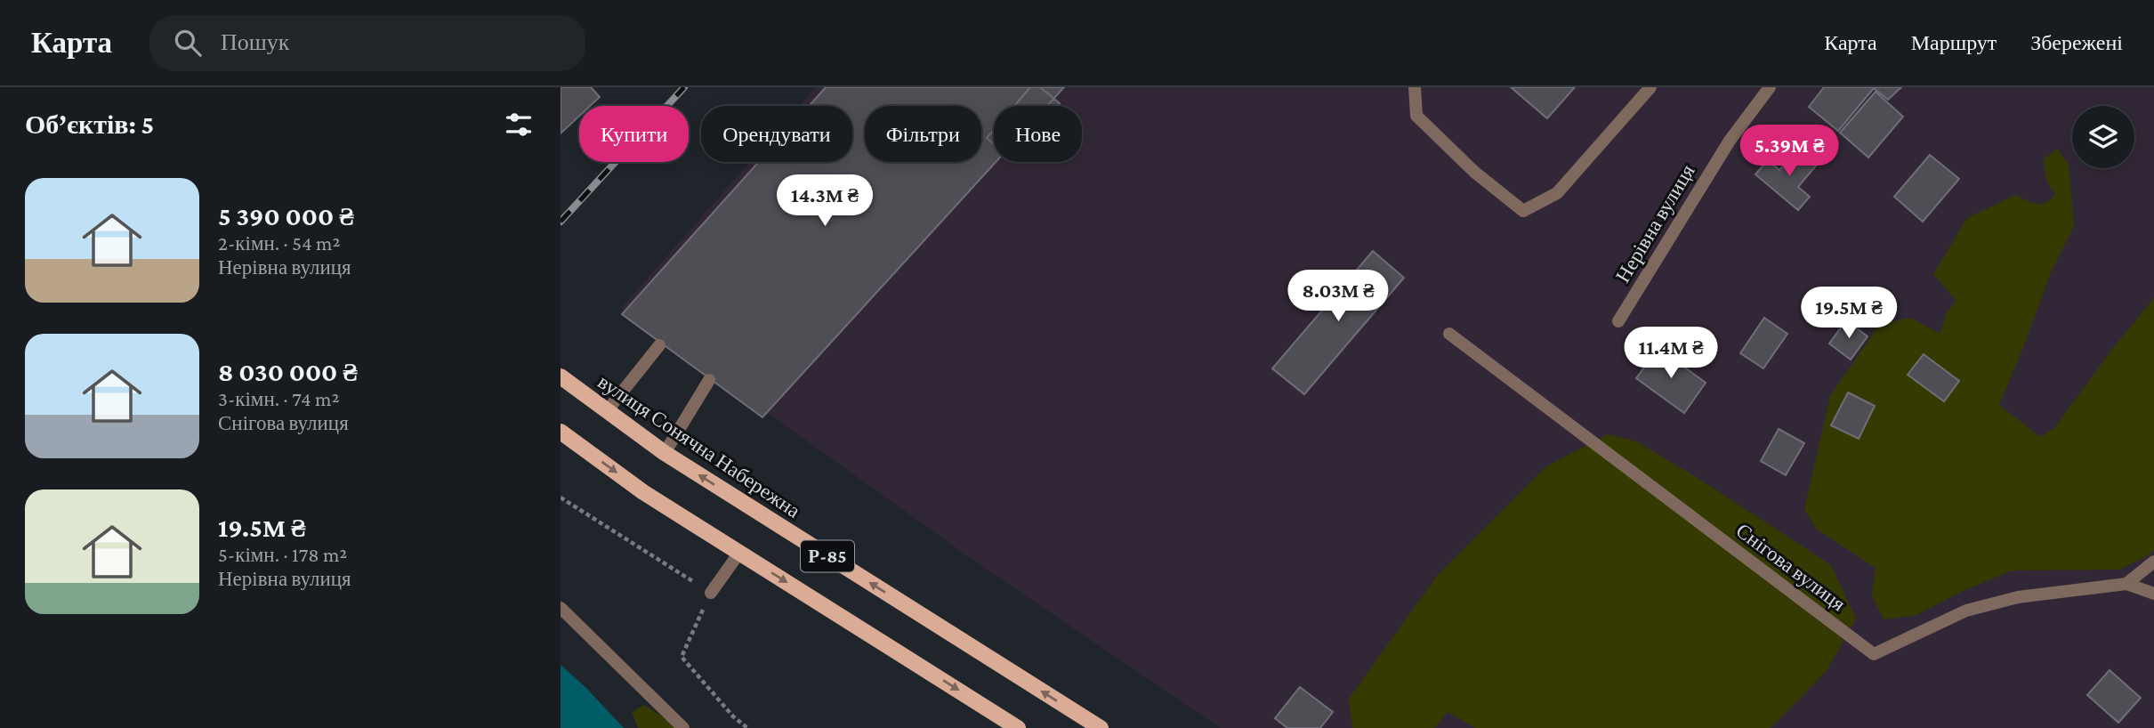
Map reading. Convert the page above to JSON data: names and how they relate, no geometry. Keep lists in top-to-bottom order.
{
  "streets": {
    "main road": ["вулиця Сонячна Набережна", "Р-85"],
    "street": ["Нерівна вулиця", "Снігова вулиця"]
  },
  "page": {
    "header": "Карта",
    "search": "Пошук",
    "nav": ["Карта", "Маршрут", "Збережені"],
    "heading": "Об’єктів: 5",
    "chip": [
      "Купити",
      "Орендувати",
      "Фільтри",
      "Нове"
    ],
    "price": [
      "5.39M ₴",
      "14.3M ₴",
      "8.03M ₴",
      "19.5M ₴",
      "11.4M ₴"
    ],
    "list": [
      {
        "name": "5 390 000 ₴",
        "note": "2-кімн. · 54 m² · Нерівна вулиця"
      },
      {
        "name": "8 030 000 ₴",
        "note": "3-кімн. · 74 m² · Снігова вулиця"
      },
      {
        "name": "19.5M ₴",
        "note": "5-кімн. · 178 m² · Нерівна вулиця"
      }
    ]
  }
}
